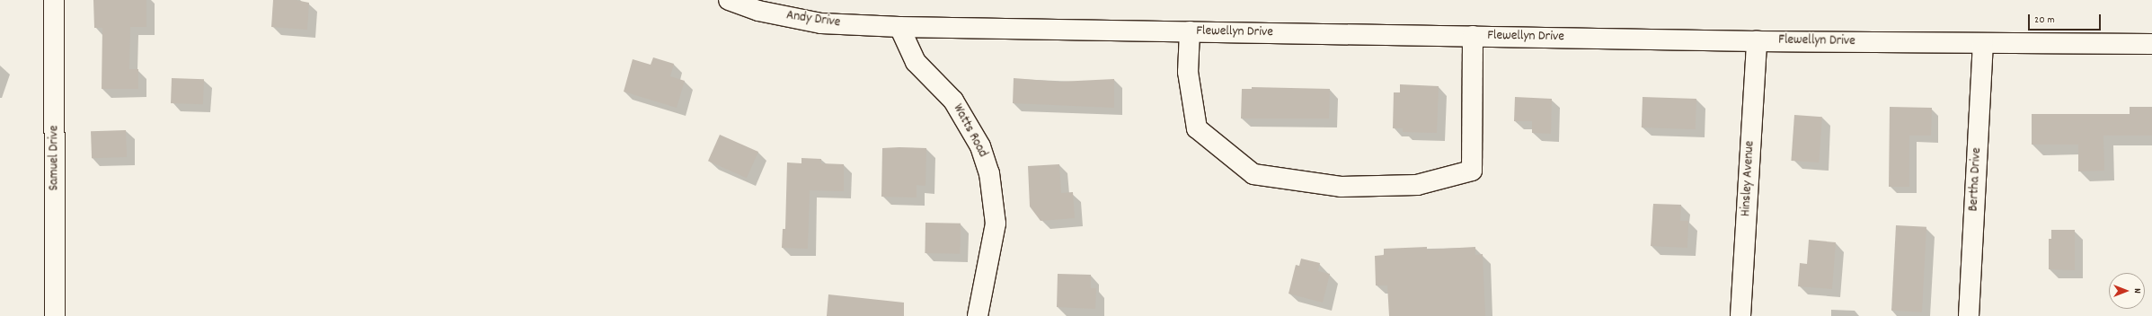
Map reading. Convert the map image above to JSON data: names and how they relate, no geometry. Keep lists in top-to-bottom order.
{
  "streets": {
    "street": [
      "Andy Drive",
      "Flewellyn Drive",
      "Watts Road",
      "Samuel Drive",
      "Hinsley Avenue",
      "Bertha Drive"
    ]
  },
  "crossings": [
    ["Andy Drive", "Flewellyn Drive"],
    ["Andy Drive", "Watts Road"],
    ["Flewellyn Drive", "Watts Road"],
    ["Flewellyn Drive", "Hinsley Avenue"],
    ["Flewellyn Drive", "Bertha Drive"]
  ],
  "scale_bar": "20 m",
  "north": "right"
}
